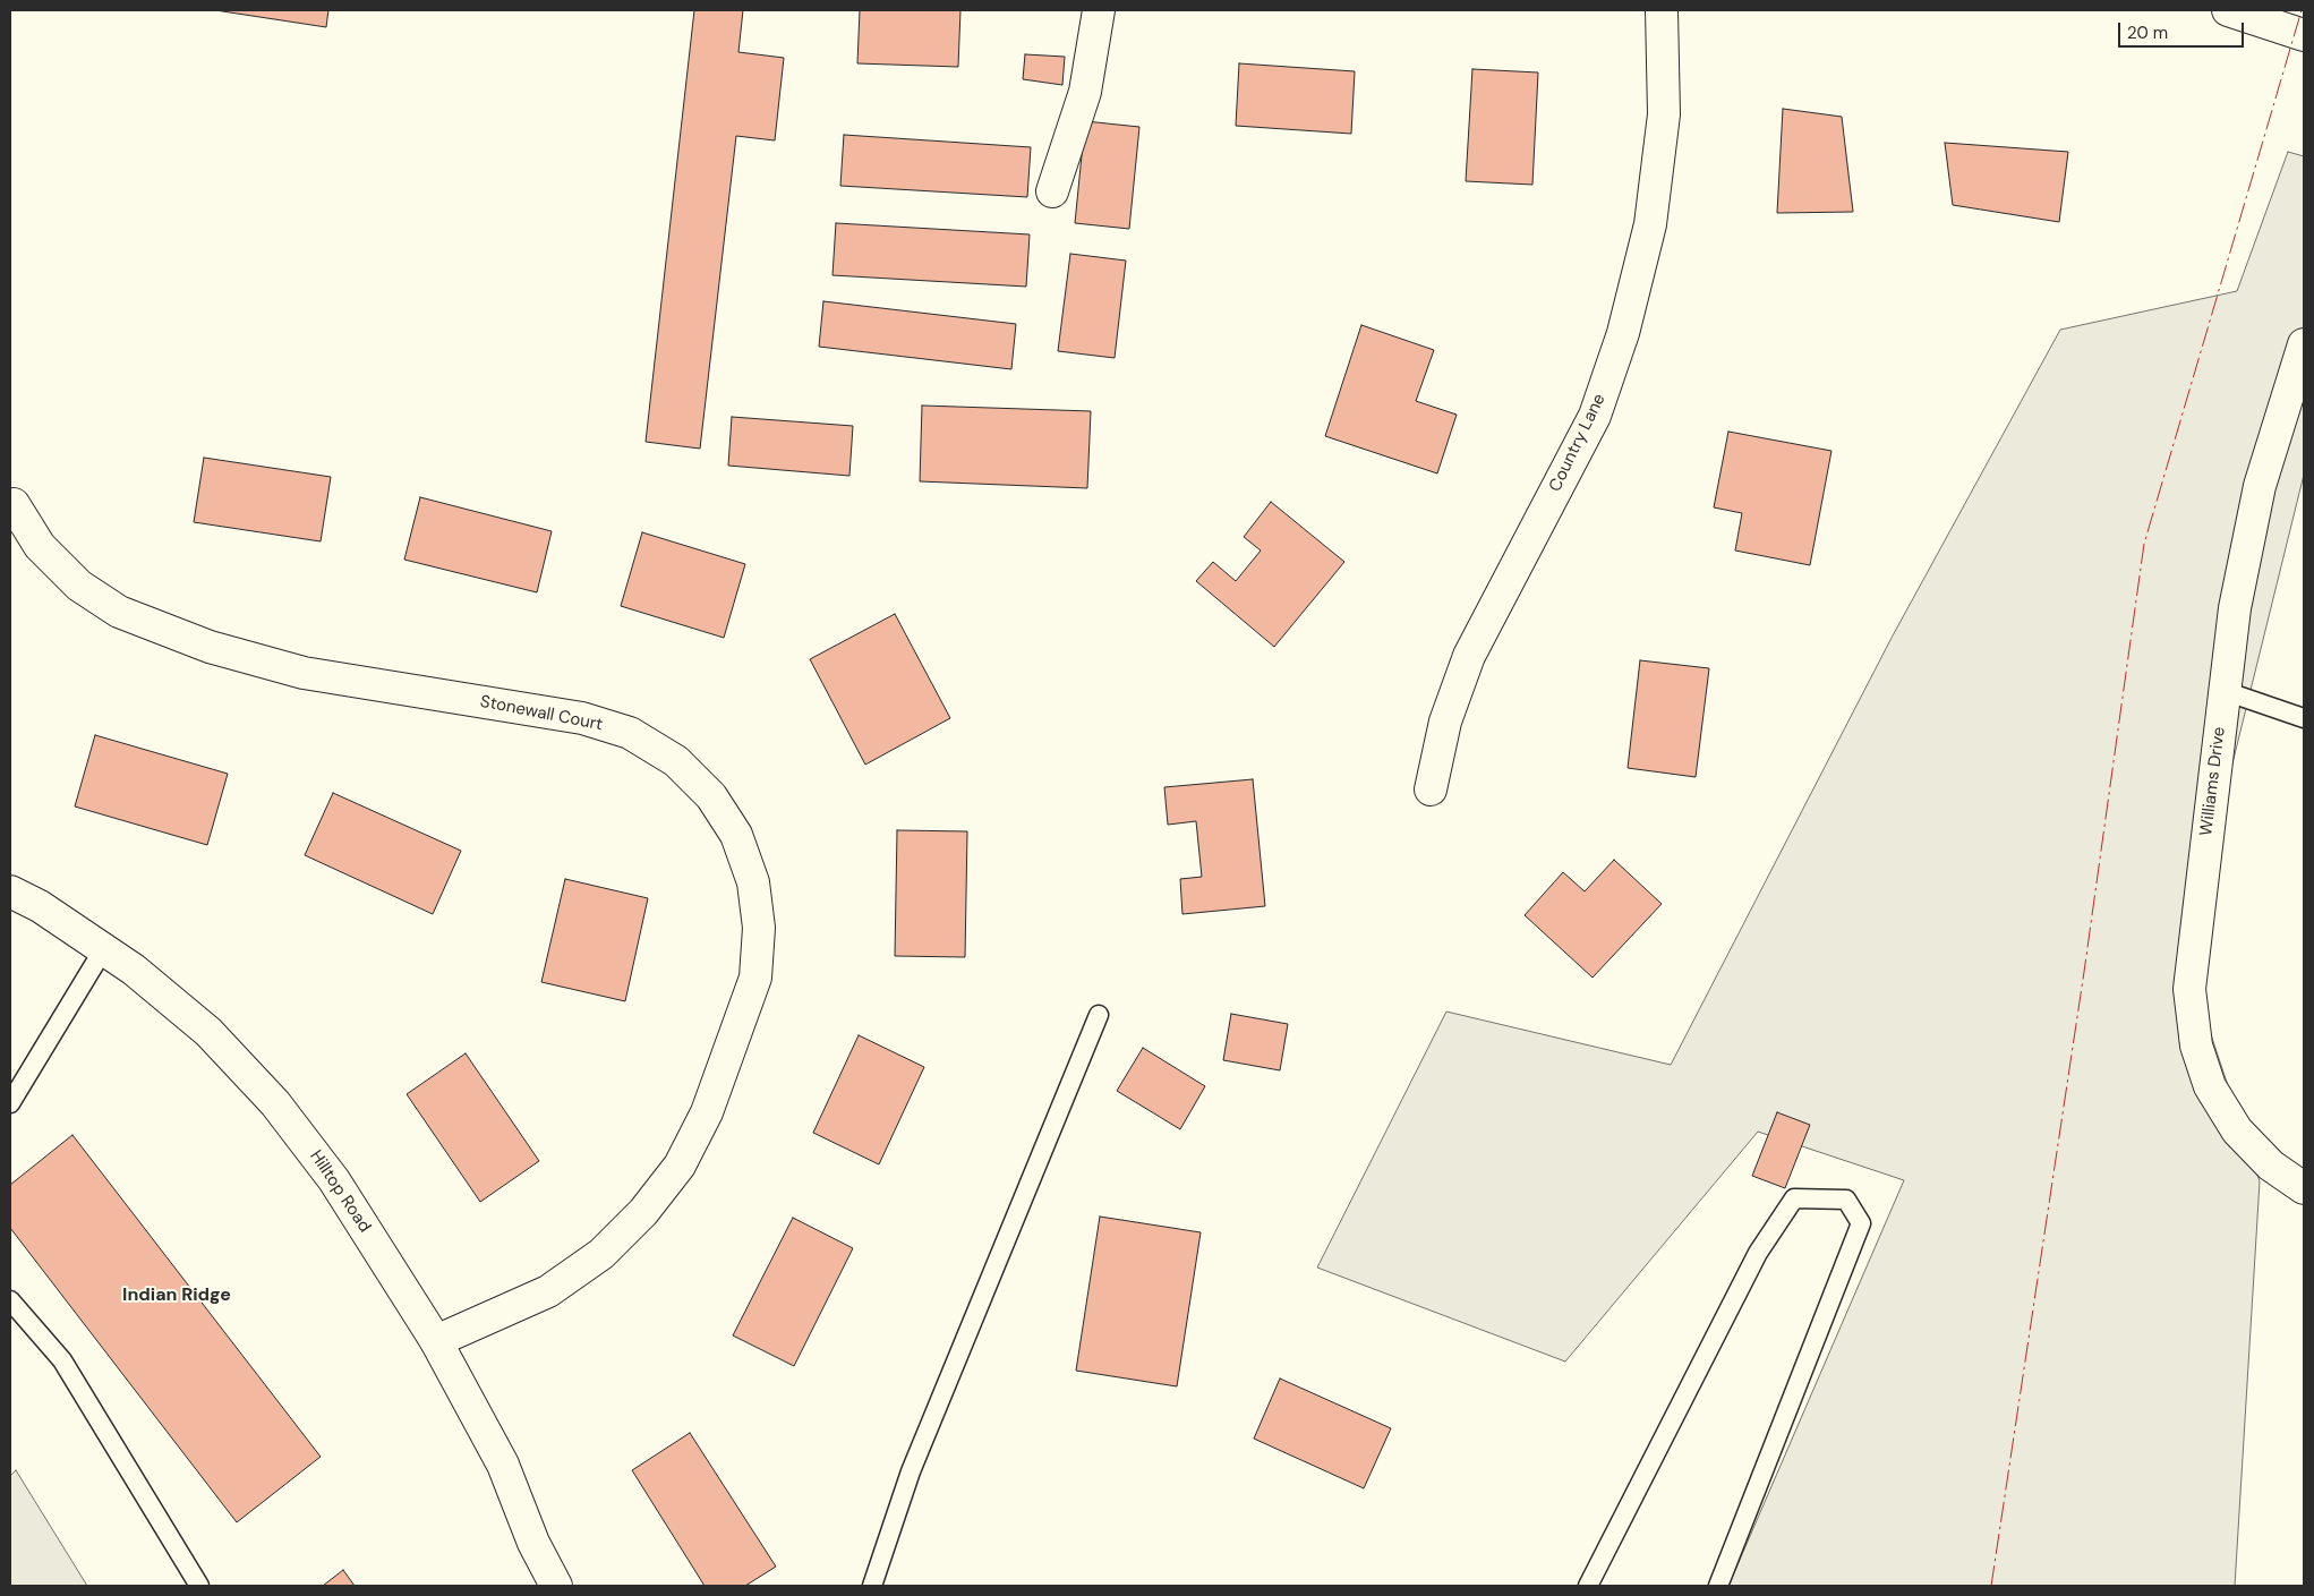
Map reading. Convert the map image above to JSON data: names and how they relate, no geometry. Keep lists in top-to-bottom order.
{
  "streets": {
    "street": [
      "Country Lane",
      "Stonewall Court",
      "Williams Drive",
      "Hilltop Road"
    ]
  },
  "crossings": [
    ["Stonewall Court", "Hilltop Road"]
  ],
  "districts": ["Indian Ridge"],
  "scale_bar": "20 m"
}
